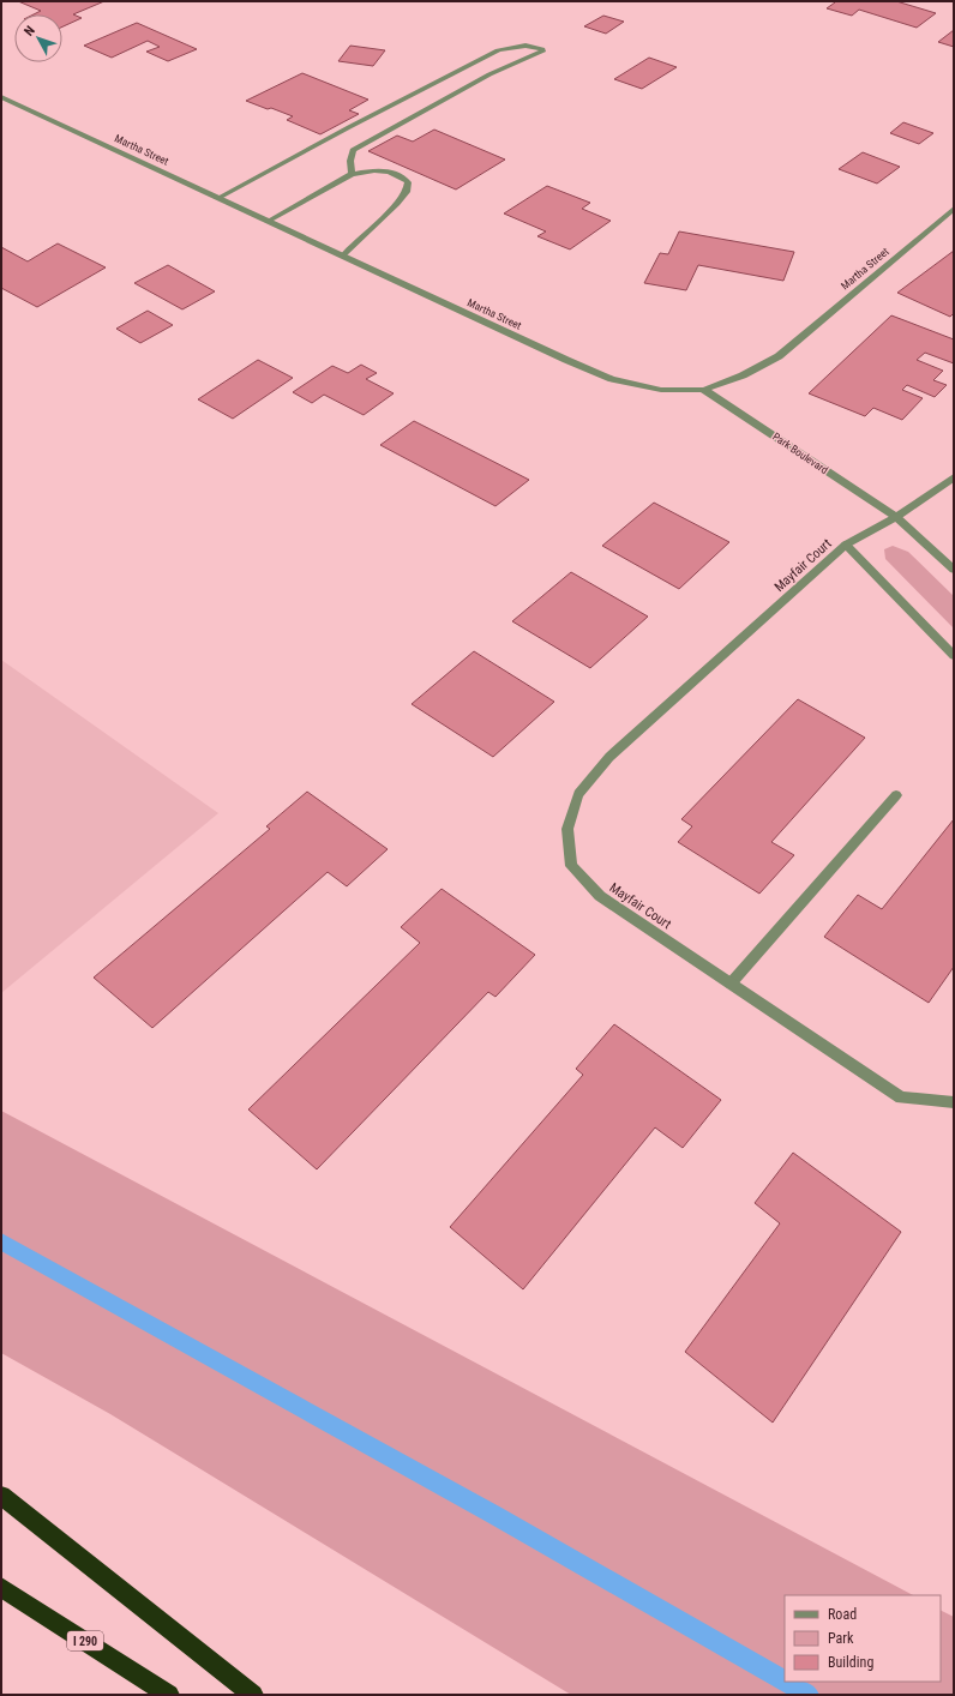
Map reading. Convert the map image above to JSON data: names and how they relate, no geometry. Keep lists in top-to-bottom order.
{
  "streets": {
    "highway": ["I 290"],
    "street": ["Martha Street", "Park Boulevard", "Mayfair Court"]
  },
  "crossings": [
    ["Martha Street", "Park Boulevard"]
  ],
  "legend": ["Road", "Park", "Building"],
  "north": "top left"
}
